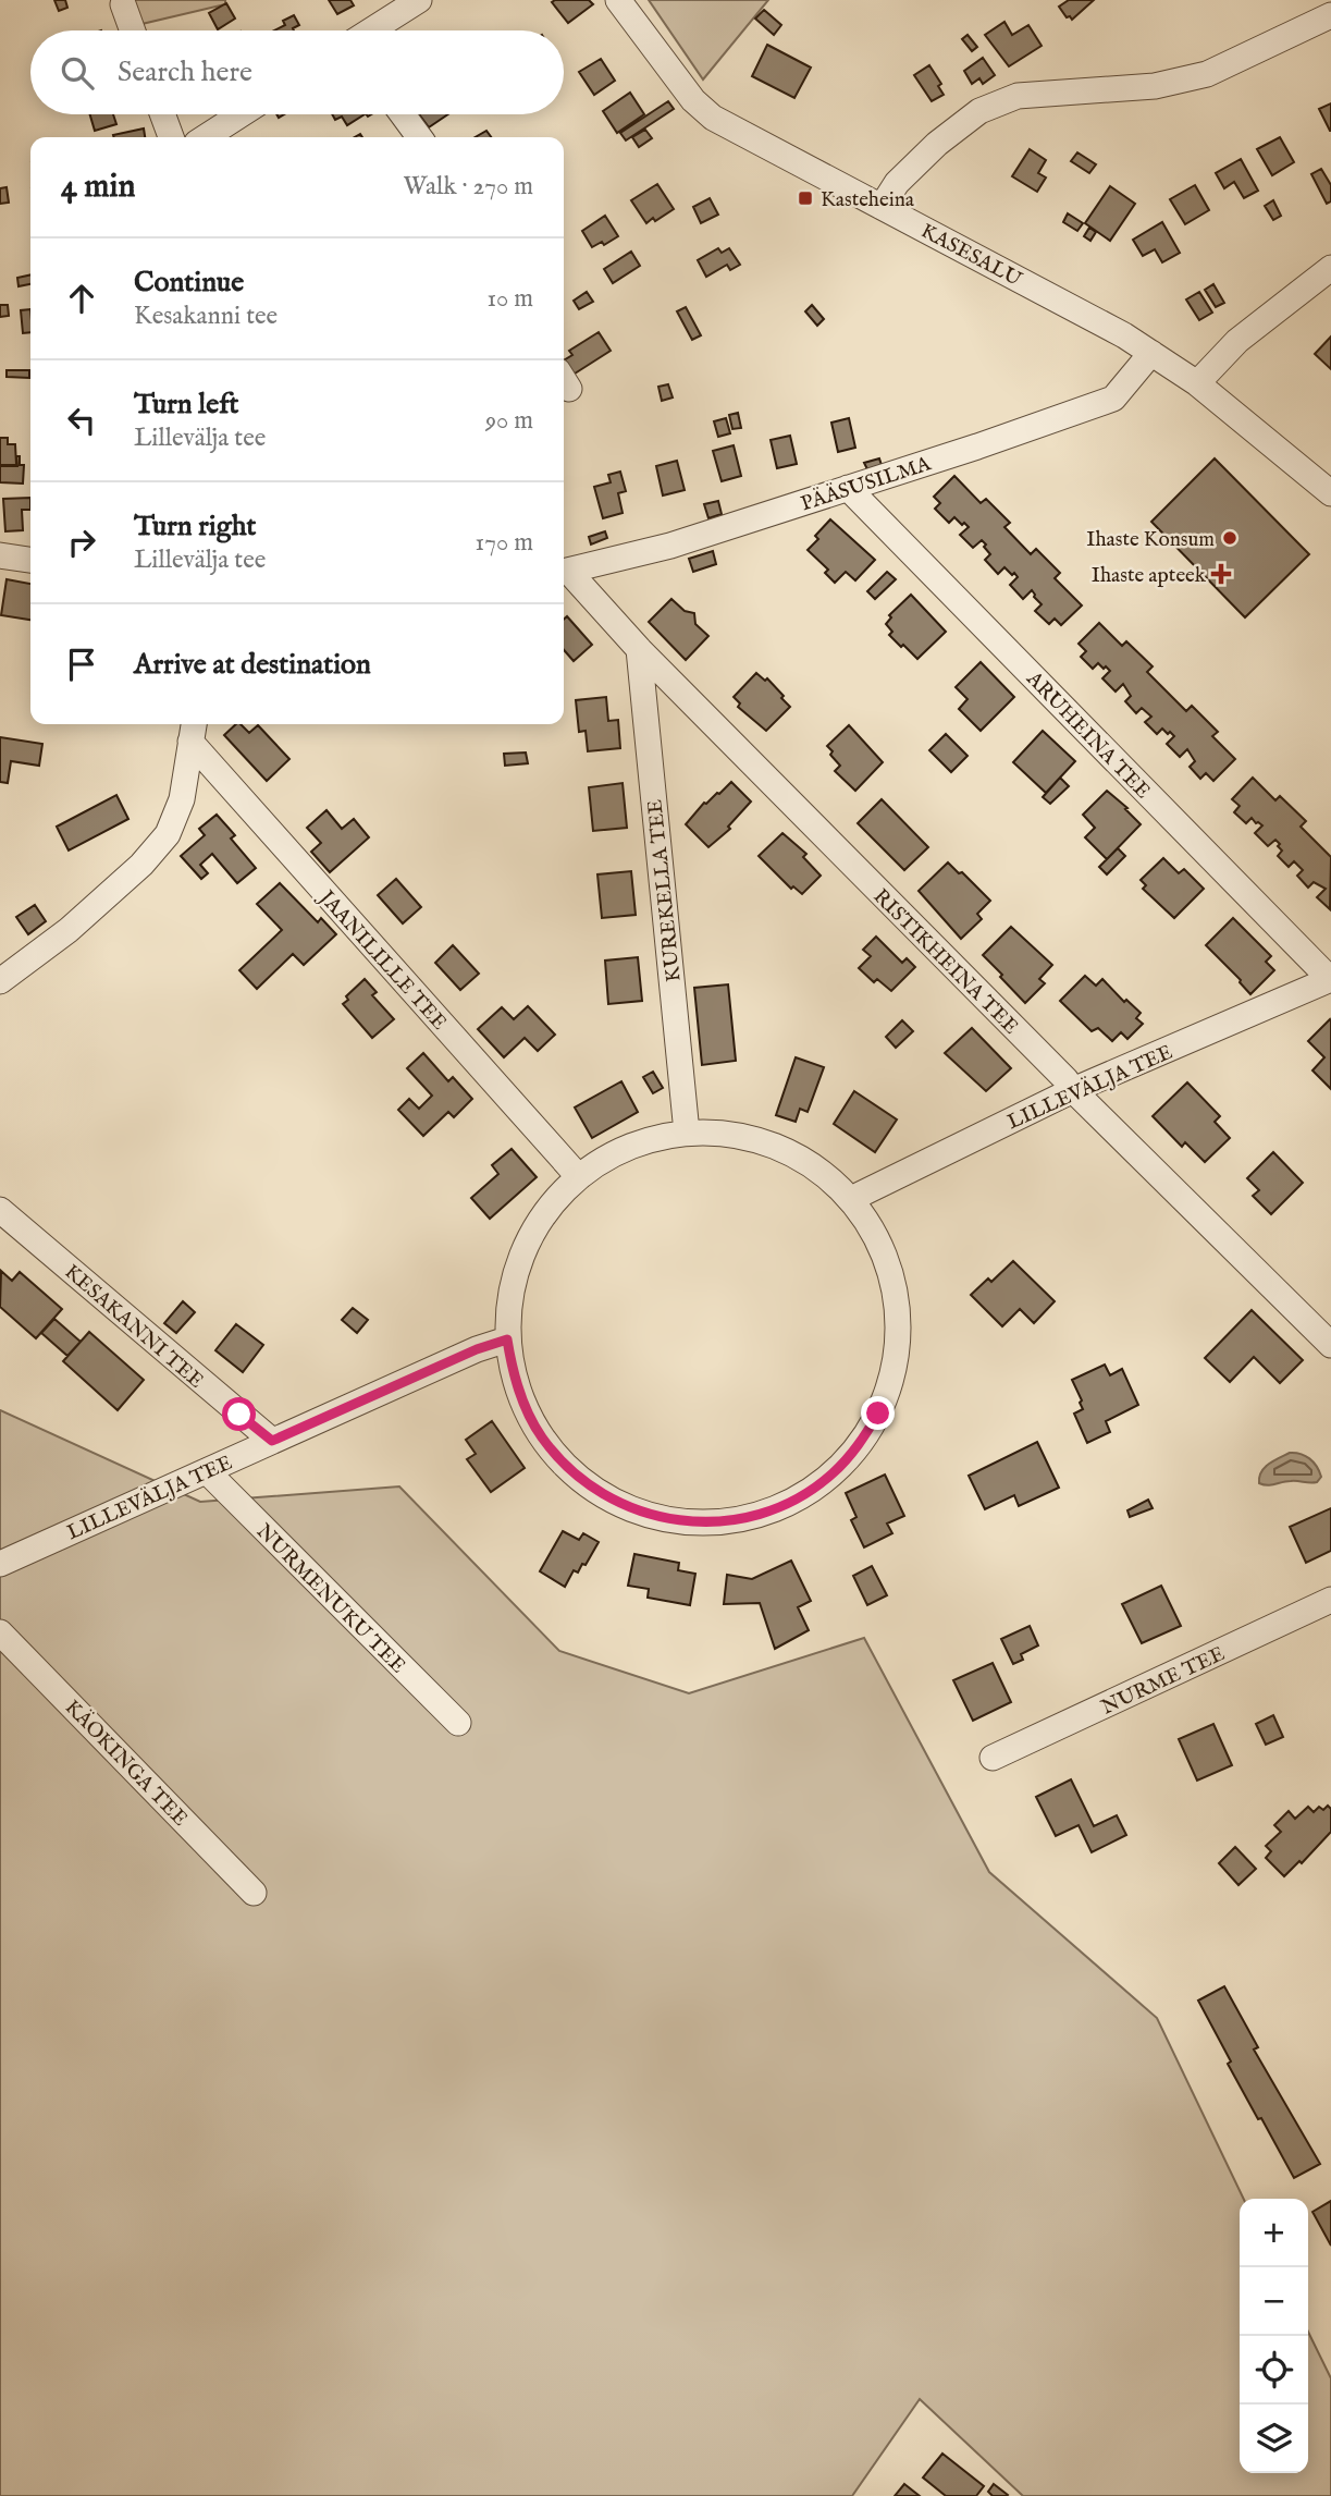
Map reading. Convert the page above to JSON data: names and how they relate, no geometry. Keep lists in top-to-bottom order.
{
  "streets": {
    "street": [
      "KASESALU",
      "PÄÄSUSILMA",
      "ARUHEINA TEE",
      "KUREKELLA TEE",
      "JAANILILLE TEE",
      "RISTIKHEINA TEE",
      "LILLEVÄLJA TEE",
      "KESAKANNI TEE",
      "NURMENUKU TEE",
      "NURME TEE",
      "KÄOKINGA TEE"
    ]
  },
  "crossings": [
    ["KASESALU", "PÄÄSUSILMA"],
    ["PÄÄSUSILMA", "ARUHEINA TEE"],
    ["PÄÄSUSILMA", "RISTIKHEINA TEE"],
    ["ARUHEINA TEE", "LILLEVÄLJA TEE"],
    ["KUREKELLA TEE", "RISTIKHEINA TEE"],
    ["RISTIKHEINA TEE", "LILLEVÄLJA TEE"],
    ["LILLEVÄLJA TEE", "KESAKANNI TEE"],
    ["LILLEVÄLJA TEE", "NURMENUKU TEE"]
  ],
  "places": {
    "transit": ["Kasteheina"],
    "other": ["Ihaste Konsum"],
    "health": ["Ihaste apteek"]
  },
  "page": {
    "search": "Search here",
    "heading": ["4 min", "Walk · 270 m"],
    "list": [
      ["Continue", "Kesakanni tee", "10 m"],
      ["Turn left", "Lillevälja tee", "90 m"],
      ["Turn right", "Lillevälja tee", "170 m"],
      "Arrive at destination"
    ],
    "map_buttons": ["+", "−"]
  }
}
